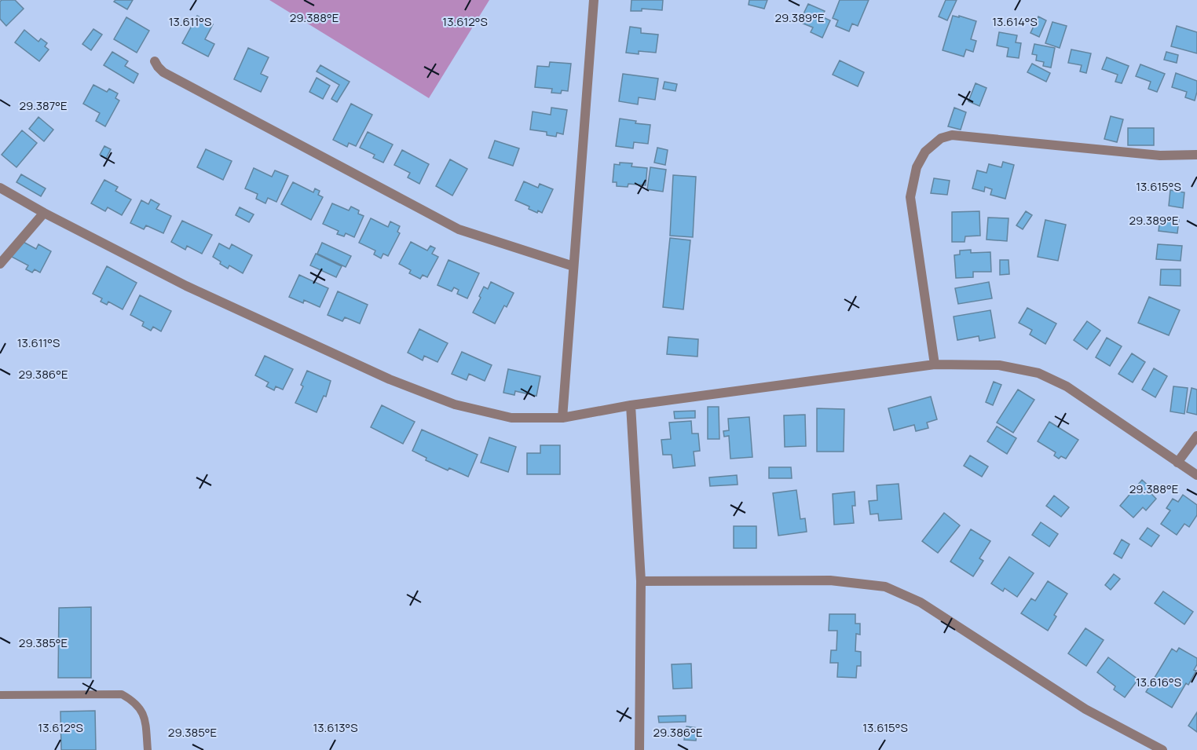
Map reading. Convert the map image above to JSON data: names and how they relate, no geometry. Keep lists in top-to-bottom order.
{
  "coordinates": [
    "29.388°E",
    "29.389°E",
    "13.614°S",
    "13.611°S",
    "13.612°S",
    "29.387°E",
    "13.615°S",
    "29.386°E",
    "29.385°E",
    "13.616°S",
    "13.613°S"
  ]
}
